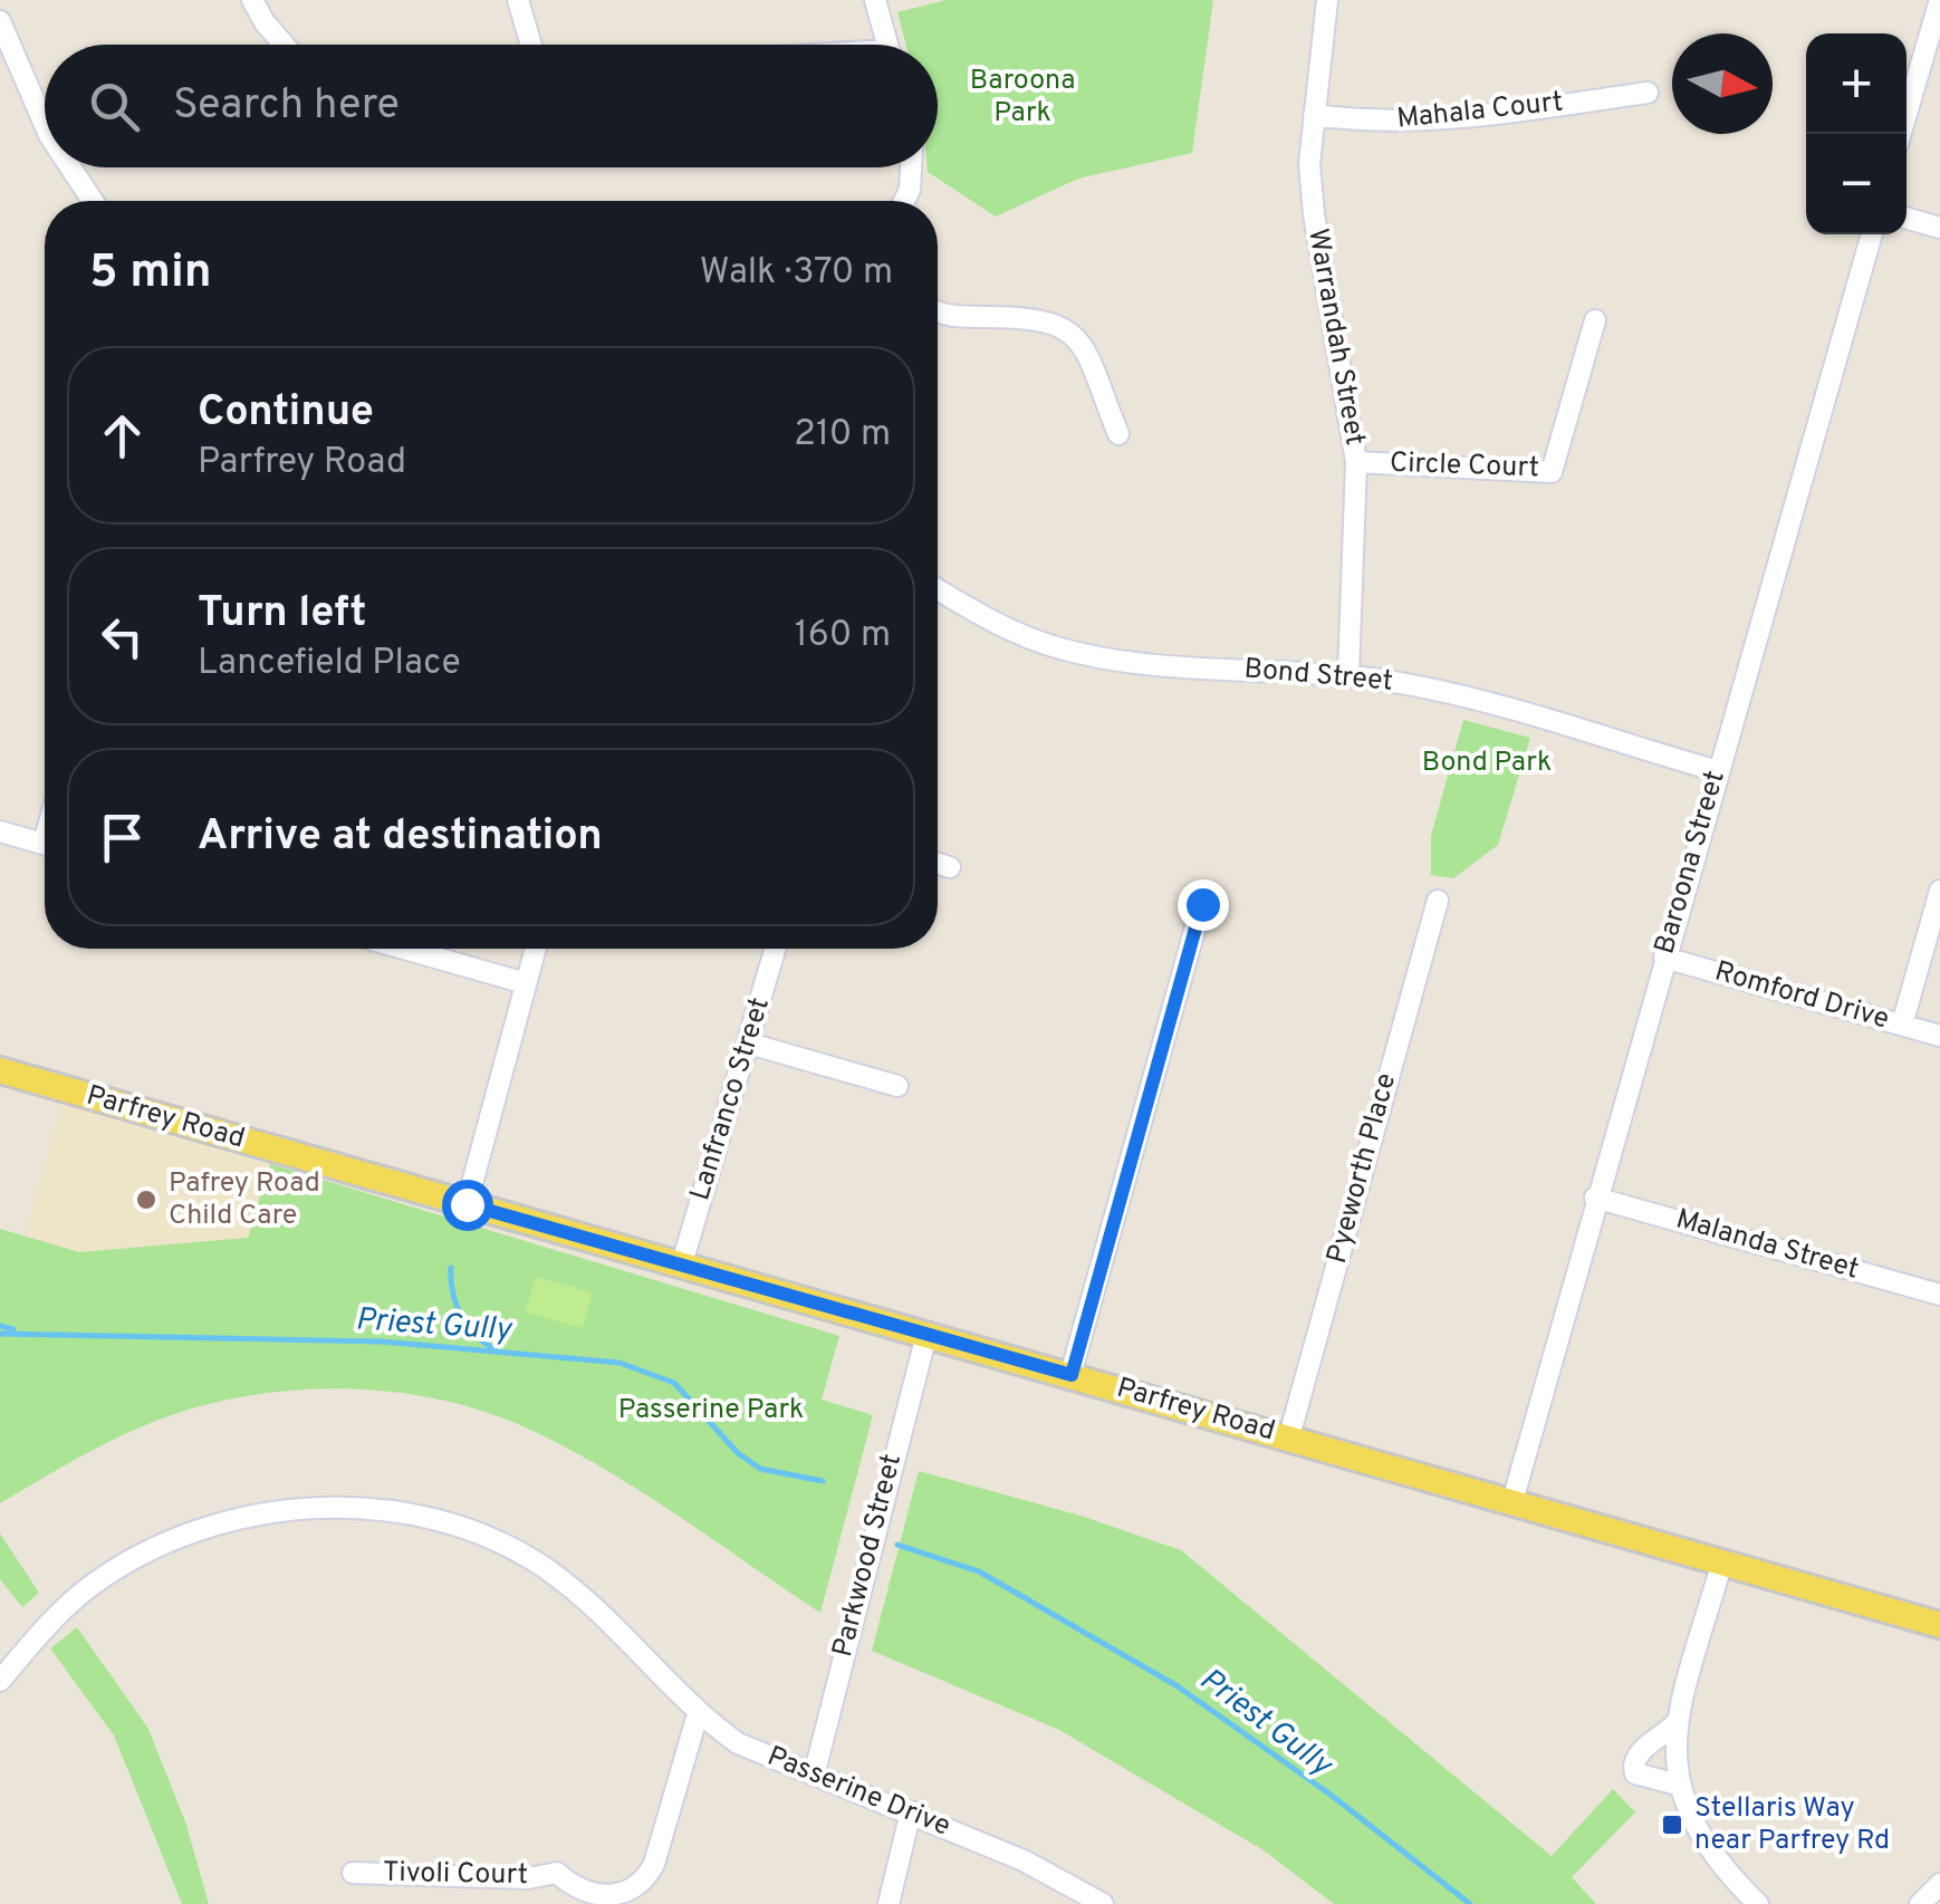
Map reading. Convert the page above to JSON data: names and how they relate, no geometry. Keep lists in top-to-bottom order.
{
  "streets": {
    "main road": ["Parfrey Road"],
    "street": [
      "Mahala Court",
      "Warrandah Street",
      "Circle Court",
      "Bond Street",
      "Baroona Street",
      "Romford Drive",
      "Lanfranco Street",
      "Pyeworth Place",
      "Malanda Street",
      "Parkwood Street",
      "Passerine Drive",
      "Tivoli Court"
    ]
  },
  "crossings": [
    ["Mahala Court", "Warrandah Street"],
    ["Warrandah Street", "Circle Court"],
    ["Warrandah Street", "Bond Street"],
    ["Bond Street", "Baroona Street"],
    ["Baroona Street", "Romford Drive"],
    ["Baroona Street", "Parfrey Road"],
    ["Baroona Street", "Malanda Street"],
    ["Lanfranco Street", "Parfrey Road"],
    ["Parfrey Road", "Pyeworth Place"],
    ["Parfrey Road", "Parkwood Street"],
    ["Parkwood Street", "Passerine Drive"],
    ["Passerine Drive", "Tivoli Court"]
  ],
  "water": ["Priest Gully"],
  "parks": ["Baroona Park", "Bond Park", "Passerine Park"],
  "places": {
    "other": ["Pafrey Road Child Care"],
    "transit": ["Stellaris Way near Parfrey Rd"]
  },
  "north": "right",
  "page": {
    "map_buttons": ["+", "−"],
    "search": "Search here",
    "heading": ["5 min", "Walk · 370 m"],
    "list": [
      ["Continue", "Parfrey Road", "210 m"],
      ["Turn left", "Lancefield Place", "160 m"],
      "Arrive at destination"
    ]
  }
}
